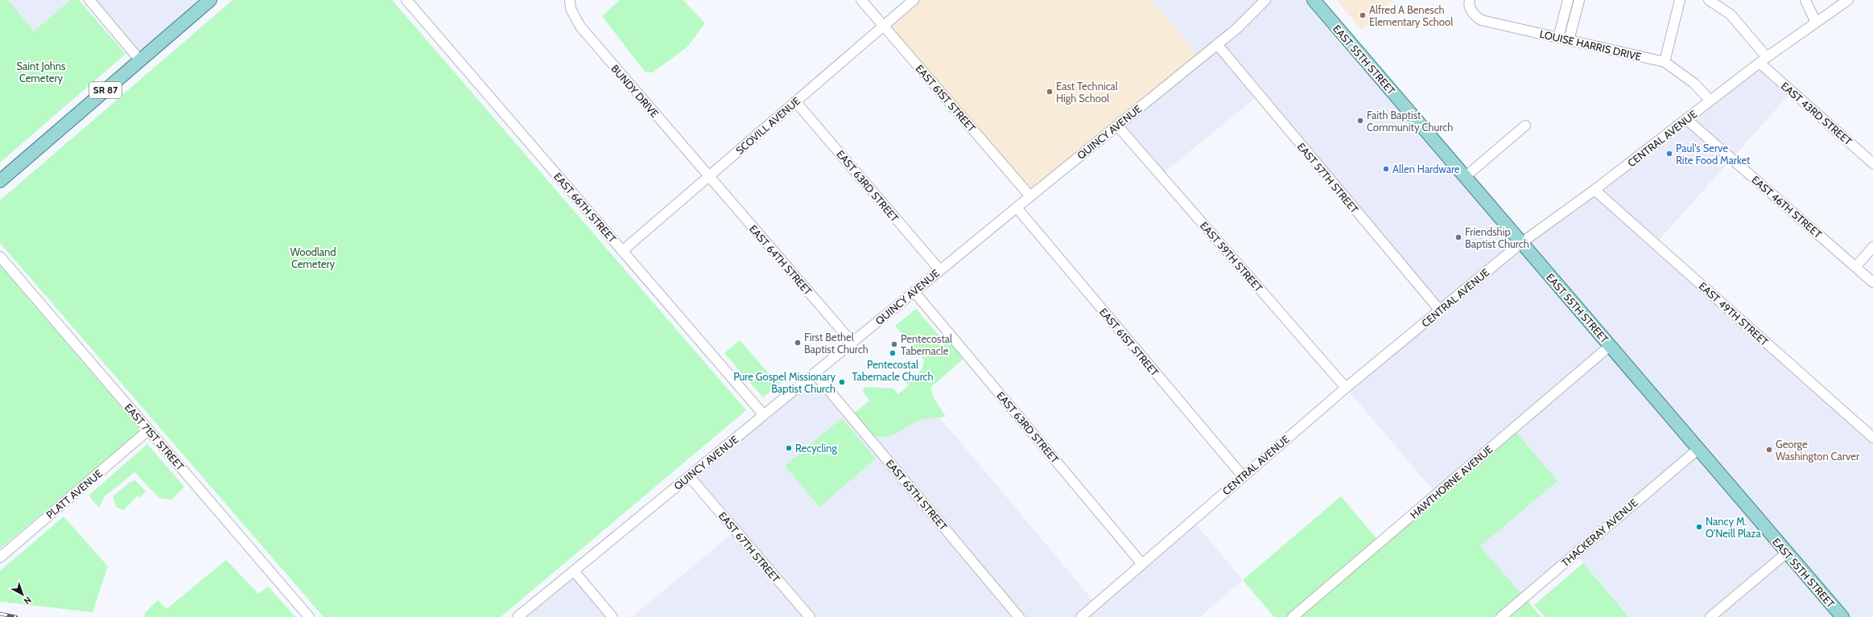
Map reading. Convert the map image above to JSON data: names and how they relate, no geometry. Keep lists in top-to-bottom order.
{
  "streets": {
    "main road": ["EAST 55TH STREET", "SR 87"],
    "street": [
      "LOUISE HARRIS DRIVE",
      "BUNDY DRIVE",
      "EAST 61ST STREET",
      "EAST 43RD STREET",
      "SCOVILL AVENUE",
      "QUINCY AVENUE",
      "CENTRAL AVENUE",
      "EAST 57TH STREET",
      "EAST 63RD STREET",
      "EAST 46TH STREET",
      "EAST 66TH STREET",
      "EAST 59TH STREET",
      "EAST 64TH STREET",
      "EAST 49TH STREET",
      "EAST 71ST STREET",
      "HAWTHORNE AVENUE",
      "PLATT AVENUE",
      "EAST 65TH STREET",
      "THACKERAY AVENUE",
      "EAST 67TH STREET"
    ]
  },
  "crossings": [
    ["LOUISE HARRIS DRIVE", "CENTRAL AVENUE"],
    ["EAST 55TH STREET", "CENTRAL AVENUE"],
    ["EAST 55TH STREET", "HAWTHORNE AVENUE"],
    ["EAST 55TH STREET", "THACKERAY AVENUE"],
    ["BUNDY DRIVE", "SCOVILL AVENUE"],
    ["BUNDY DRIVE", "EAST 64TH STREET"],
    ["EAST 61ST STREET", "SCOVILL AVENUE"],
    ["EAST 61ST STREET", "QUINCY AVENUE"],
    ["EAST 61ST STREET", "CENTRAL AVENUE"],
    ["EAST 43RD STREET", "CENTRAL AVENUE"],
    ["SCOVILL AVENUE", "EAST 63RD STREET"],
    ["SCOVILL AVENUE", "EAST 66TH STREET"],
    ["SCOVILL AVENUE", "EAST 64TH STREET"],
    ["QUINCY AVENUE", "EAST 57TH STREET"],
    ["QUINCY AVENUE", "EAST 63RD STREET"],
    ["QUINCY AVENUE", "EAST 66TH STREET"],
    ["QUINCY AVENUE", "EAST 59TH STREET"],
    ["QUINCY AVENUE", "EAST 64TH STREET"],
    ["QUINCY AVENUE", "EAST 65TH STREET"],
    ["QUINCY AVENUE", "EAST 67TH STREET"],
    ["CENTRAL AVENUE", "EAST 57TH STREET"],
    ["CENTRAL AVENUE", "EAST 63RD STREET"],
    ["CENTRAL AVENUE", "EAST 46TH STREET"],
    ["CENTRAL AVENUE", "EAST 59TH STREET"],
    ["CENTRAL AVENUE", "EAST 49TH STREET"],
    ["EAST 71ST STREET", "PLATT AVENUE"]
  ],
  "parks": ["Saint Johns Cemetery", "Woodland Cemetery"],
  "places": [
    "Alfred A Benesch Elementary School",
    "East Technical High School",
    "Faith Baptist Community Church",
    "Paul's Serve Rite Food Market",
    "Allen Hardware",
    "Friendship Baptist Church",
    "First Bethel Baptist Church",
    "Pentecostal Tabernacle",
    "Pentecostal Tabernacle Church",
    "Pure Gospel Missionary Baptist Church",
    "Recycling",
    "George Washington Carver",
    "Nancy M. O'Neill Plaza"
  ],
  "north": "bottom right"
}
